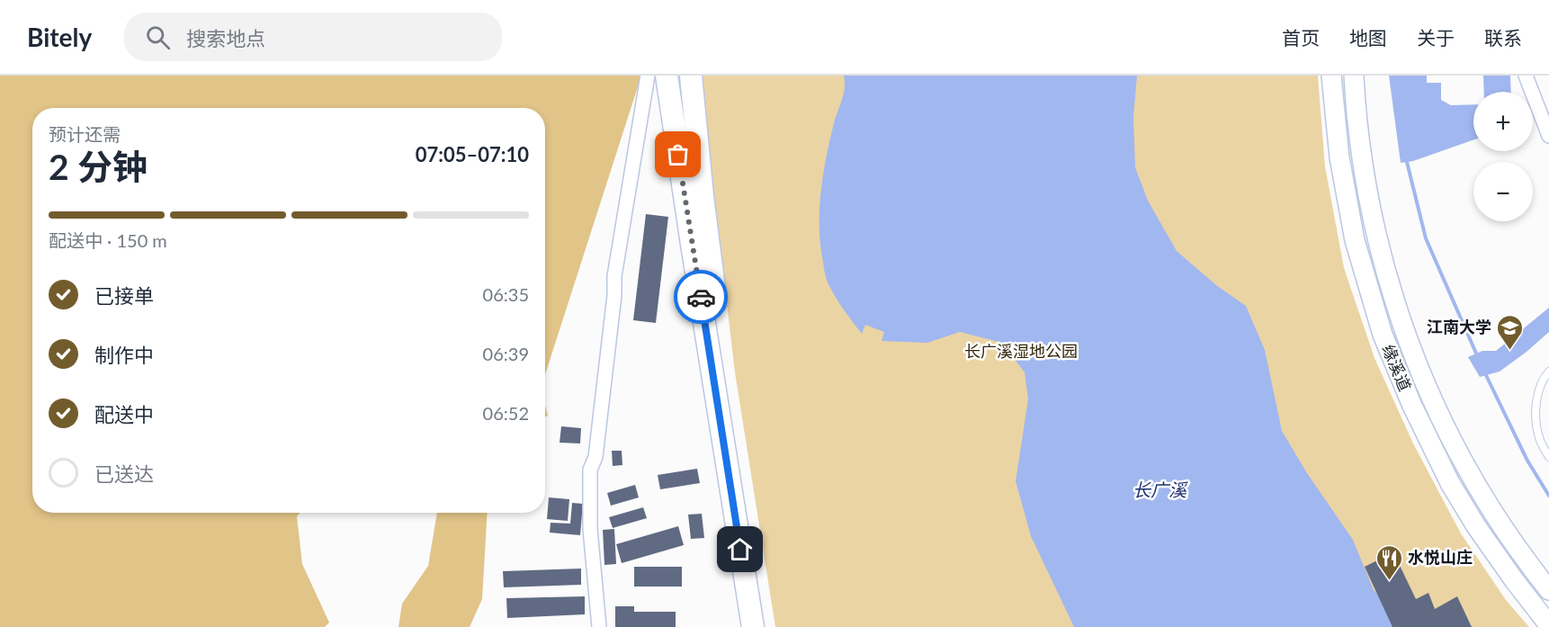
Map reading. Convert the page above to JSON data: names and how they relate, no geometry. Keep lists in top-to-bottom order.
{
  "streets": {
    "main road": ["缘溪道"]
  },
  "water": ["长广溪"],
  "parks": ["长广溪湿地公园"],
  "places": {
    "school or university": ["江南大学"],
    "restaurant": ["水悦山庄"]
  },
  "page": {
    "header": "Bitely",
    "search": "搜索地点",
    "nav": [
      "首页",
      "地图",
      "关于",
      "联系"
    ],
    "map_buttons": ["+", "−"],
    "heading": ["2 分钟", "预计还需", "07:05–07:10"],
    "bar": "配送中 · 150 m",
    "list": [
      ["已接单", "06:35"],
      ["制作中", "06:39"],
      ["配送中", "06:52"],
      "已送达"
    ]
  }
}
